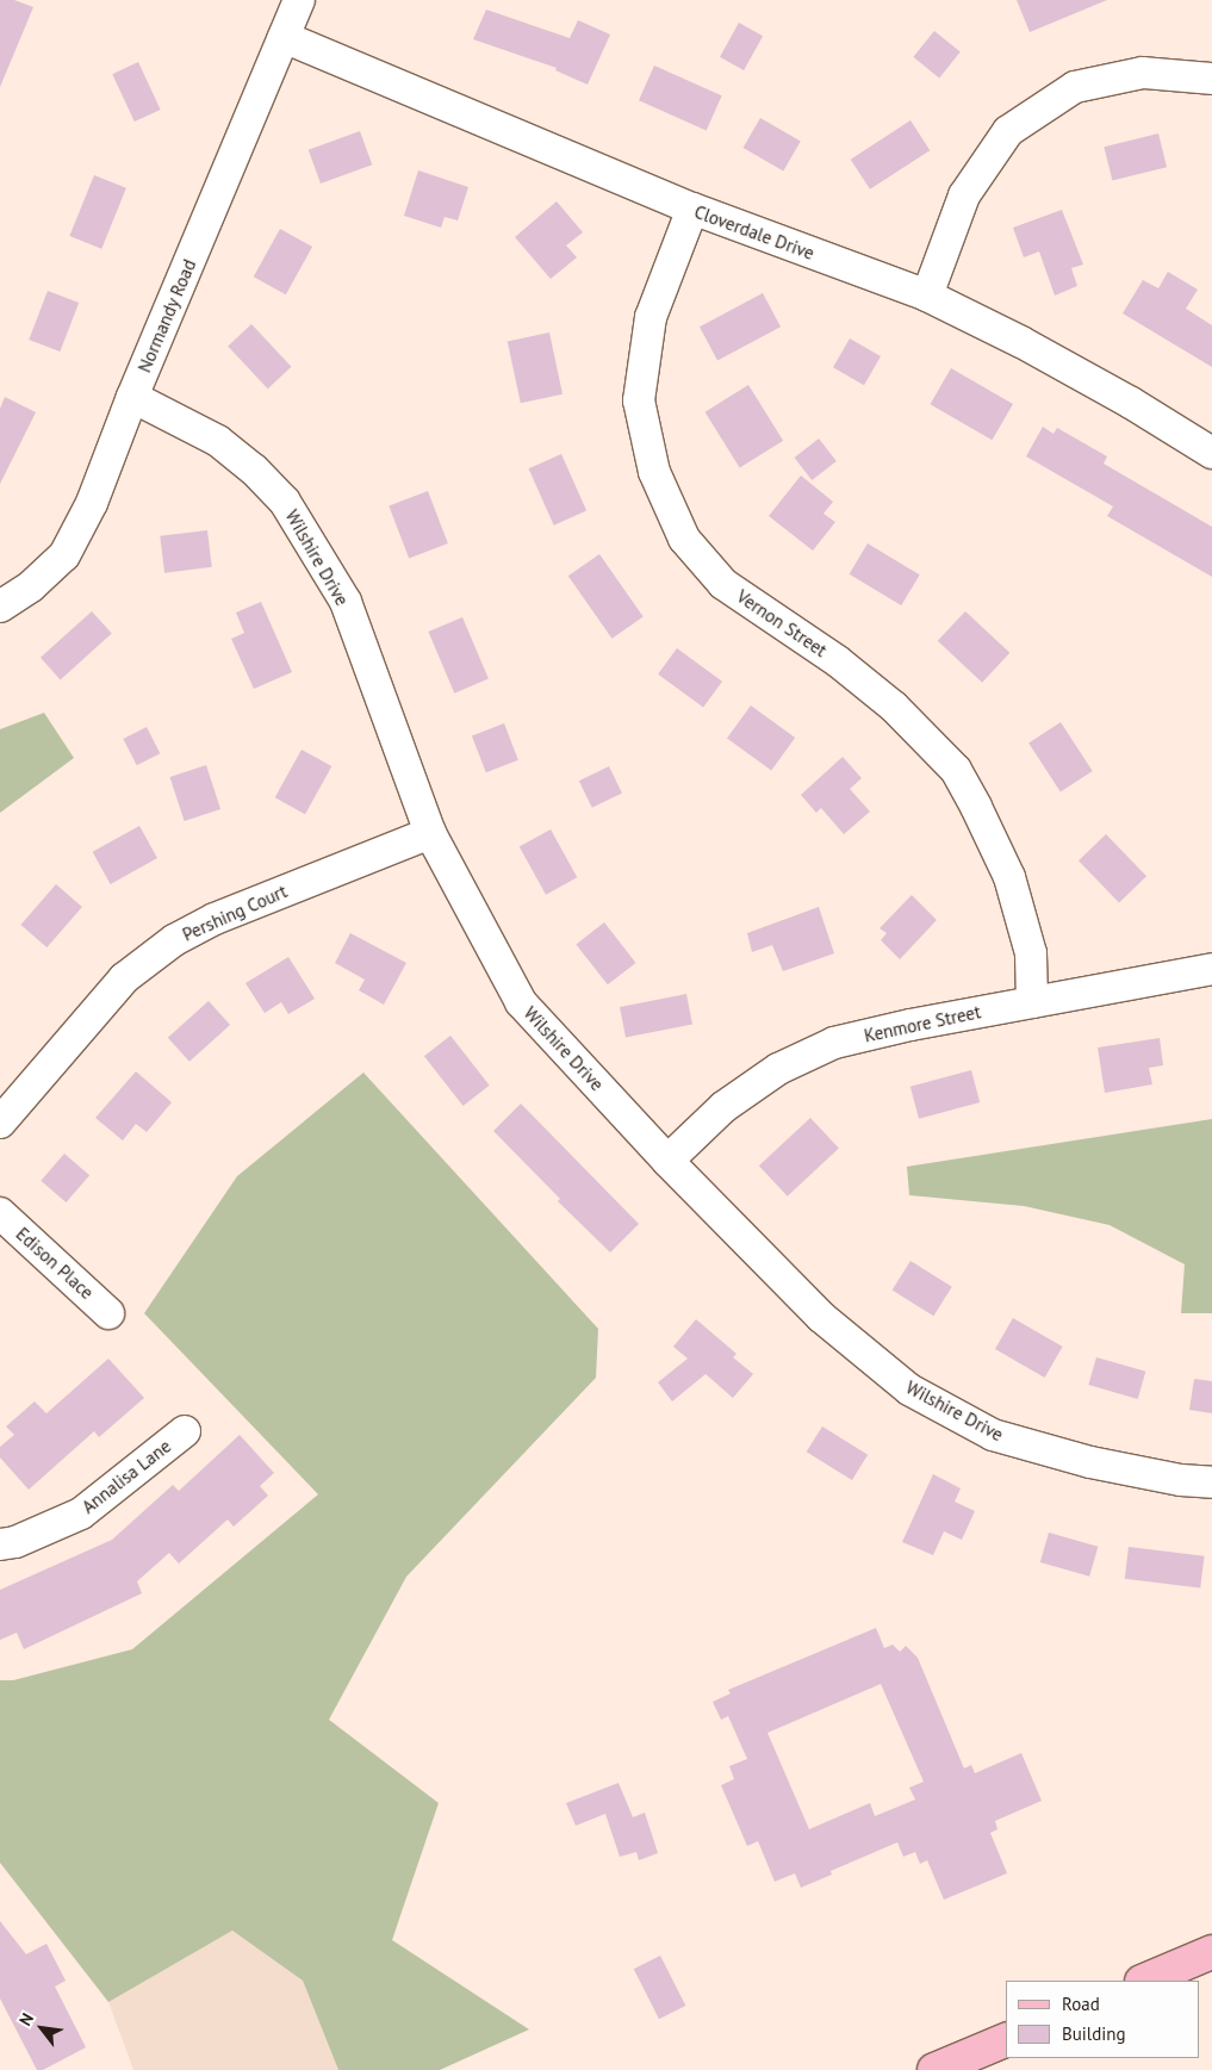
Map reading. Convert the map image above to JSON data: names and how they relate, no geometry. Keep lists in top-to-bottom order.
{
  "streets": {
    "street": [
      "Cloverdale Drive",
      "Normandy Road",
      "Wilshire Drive",
      "Vernon Street",
      "Pershing Court",
      "Kenmore Street",
      "Edison Place",
      "Annalisa Lane"
    ]
  },
  "crossings": [
    ["Cloverdale Drive", "Normandy Road"],
    ["Cloverdale Drive", "Vernon Street"],
    ["Normandy Road", "Wilshire Drive"],
    ["Wilshire Drive", "Pershing Court"],
    ["Wilshire Drive", "Kenmore Street"],
    ["Vernon Street", "Kenmore Street"]
  ],
  "legend": ["Road", "Building"],
  "north": "top left"
}
